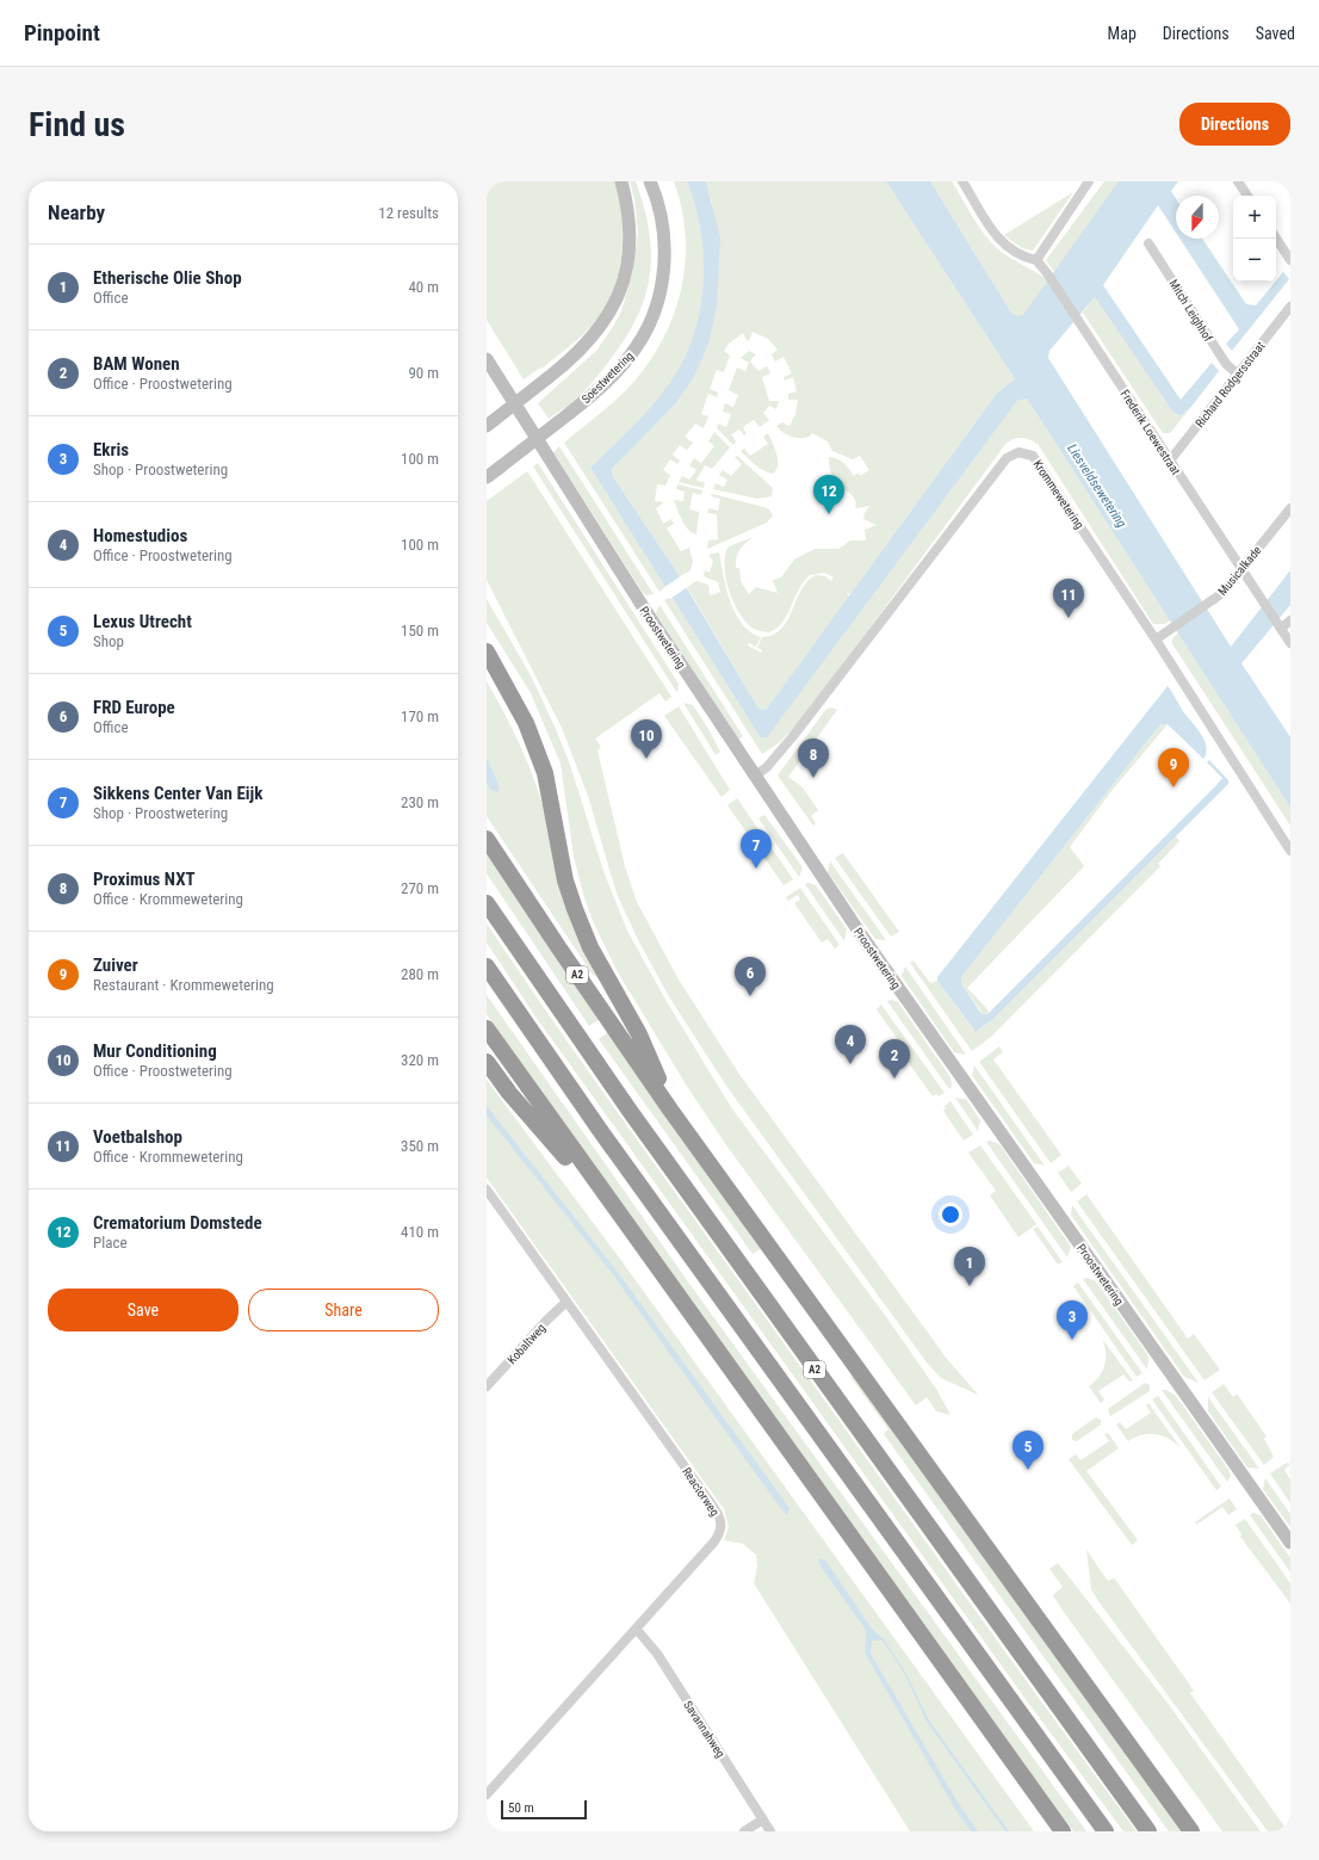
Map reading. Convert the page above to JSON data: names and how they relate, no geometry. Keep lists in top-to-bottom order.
{
  "streets": {
    "highway": ["A2"],
    "street": [
      "Mitch Leighhof",
      "Soestwetering",
      "Richard Rodgersstraat",
      "Frederik Loewestraat",
      "Krommewetering",
      "Musicalkade",
      "Proostwetering",
      "Kobaltweg",
      "Reactorweg",
      "Savannahweg"
    ]
  },
  "crossings": [
    ["Mitch Leighhof", "Richard Rodgersstraat"],
    ["Richard Rodgersstraat", "Frederik Loewestraat"],
    ["Frederik Loewestraat", "Musicalkade"],
    ["Krommewetering", "Musicalkade"],
    ["Krommewetering", "Proostwetering"],
    ["Kobaltweg", "Reactorweg"],
    ["Reactorweg", "Savannahweg"]
  ],
  "water": ["Liesveldsewetering"],
  "scale_bar": "50 m",
  "north": "bottom",
  "page": {
    "header": "Pinpoint",
    "nav": ["Map", "Directions", "Saved"],
    "buttons": [
      "Directions",
      ["Save", "Share"]
    ],
    "title": "Find us",
    "heading": ["Nearby", "12 results"],
    "map_buttons": ["+", "−"],
    "list": [
      {
        "mark": "1",
        "name": "Etherische Olie Shop",
        "note": "Office",
        "value": "40 m"
      },
      {
        "mark": "2",
        "name": "BAM Wonen",
        "note": "Office · Proostwetering",
        "value": "90 m"
      },
      {
        "mark": "3",
        "name": "Ekris",
        "note": "Shop · Proostwetering",
        "value": "100 m"
      },
      {
        "mark": "4",
        "name": "Homestudios",
        "note": "Office · Proostwetering",
        "value": "100 m"
      },
      {
        "mark": "5",
        "name": "Lexus Utrecht",
        "note": "Shop",
        "value": "150 m"
      },
      {
        "mark": "6",
        "name": "FRD Europe",
        "note": "Office",
        "value": "170 m"
      },
      {
        "mark": "7",
        "name": "Sikkens Center Van Eijk",
        "note": "Shop · Proostwetering",
        "value": "230 m"
      },
      {
        "mark": "8",
        "name": "Proximus NXT",
        "note": "Office · Krommewetering",
        "value": "270 m"
      },
      {
        "mark": "9",
        "name": "Zuiver",
        "note": "Restaurant · Krommewetering",
        "value": "280 m"
      },
      {
        "mark": "10",
        "name": "Mur Conditioning",
        "note": "Office · Proostwetering",
        "value": "320 m"
      },
      {
        "mark": "11",
        "name": "Voetbalshop",
        "note": "Office · Krommewetering",
        "value": "350 m"
      },
      {
        "mark": "12",
        "name": "Crematorium Domstede",
        "note": "Place",
        "value": "410 m"
      }
    ],
    "pins": [
      "12",
      "11",
      "10",
      "8",
      "9",
      "7",
      "6",
      "4",
      "2",
      "1",
      "3",
      "5"
    ],
    "scale": "50 m"
  }
}
